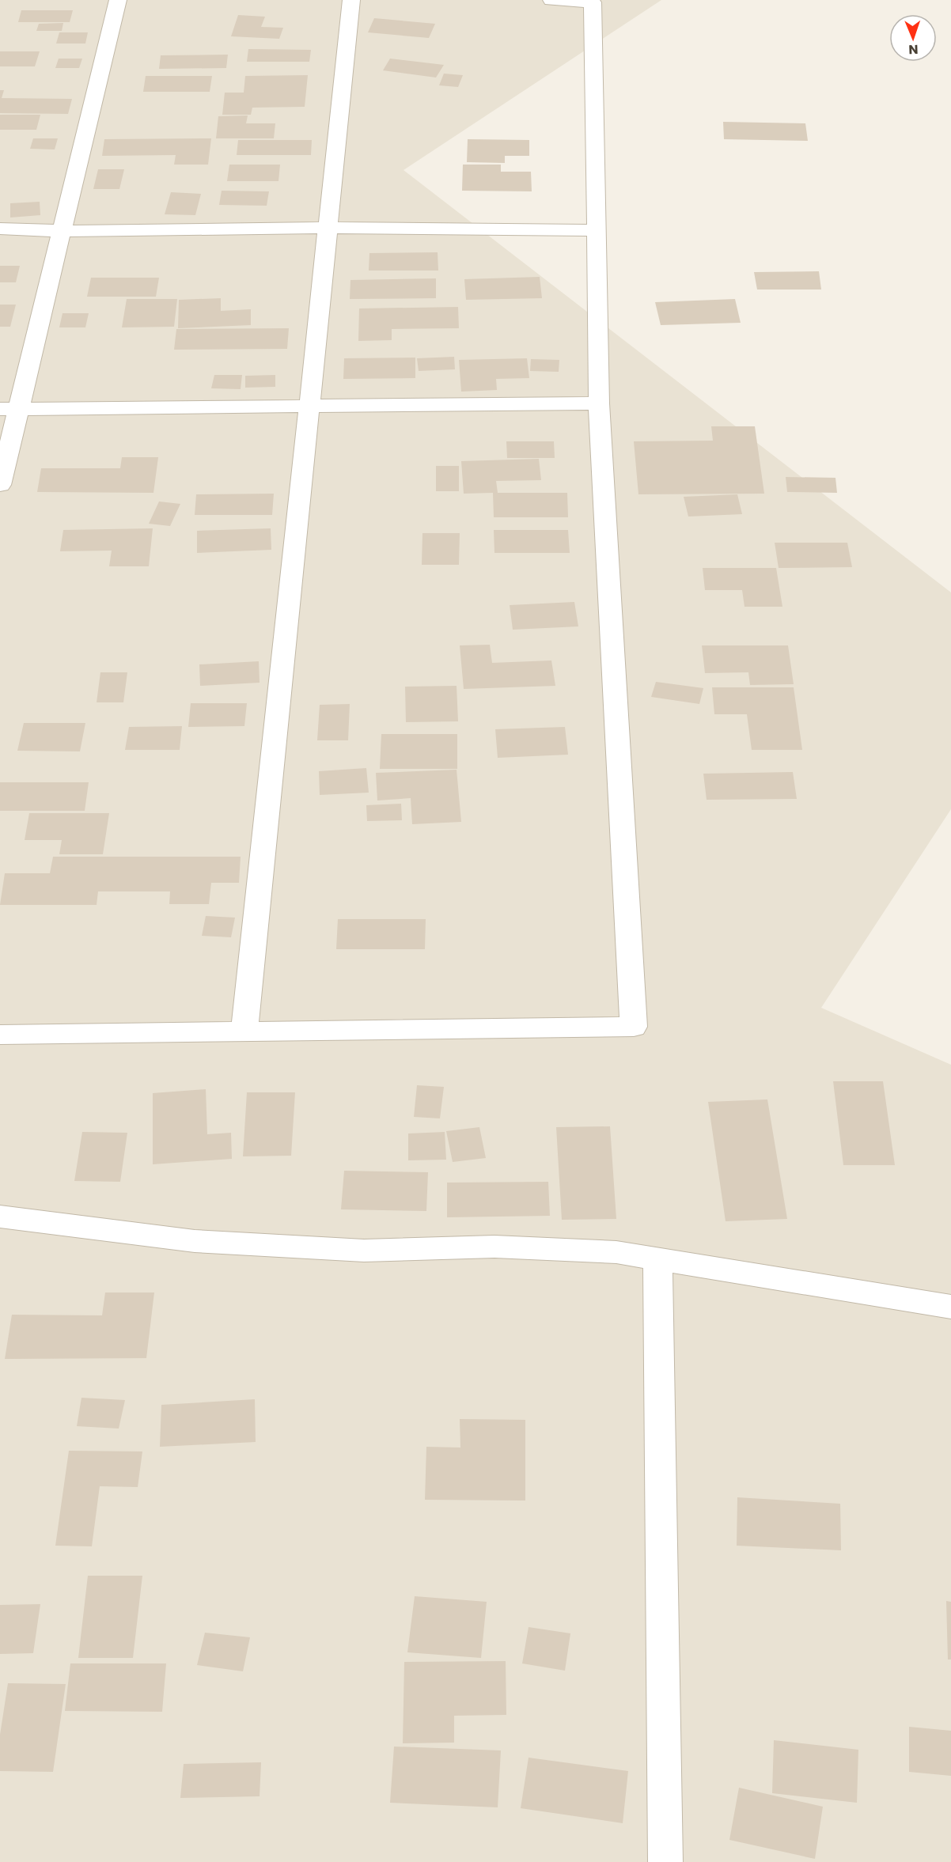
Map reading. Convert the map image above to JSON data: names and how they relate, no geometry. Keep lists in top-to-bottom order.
{
  "north": "bottom"
}
